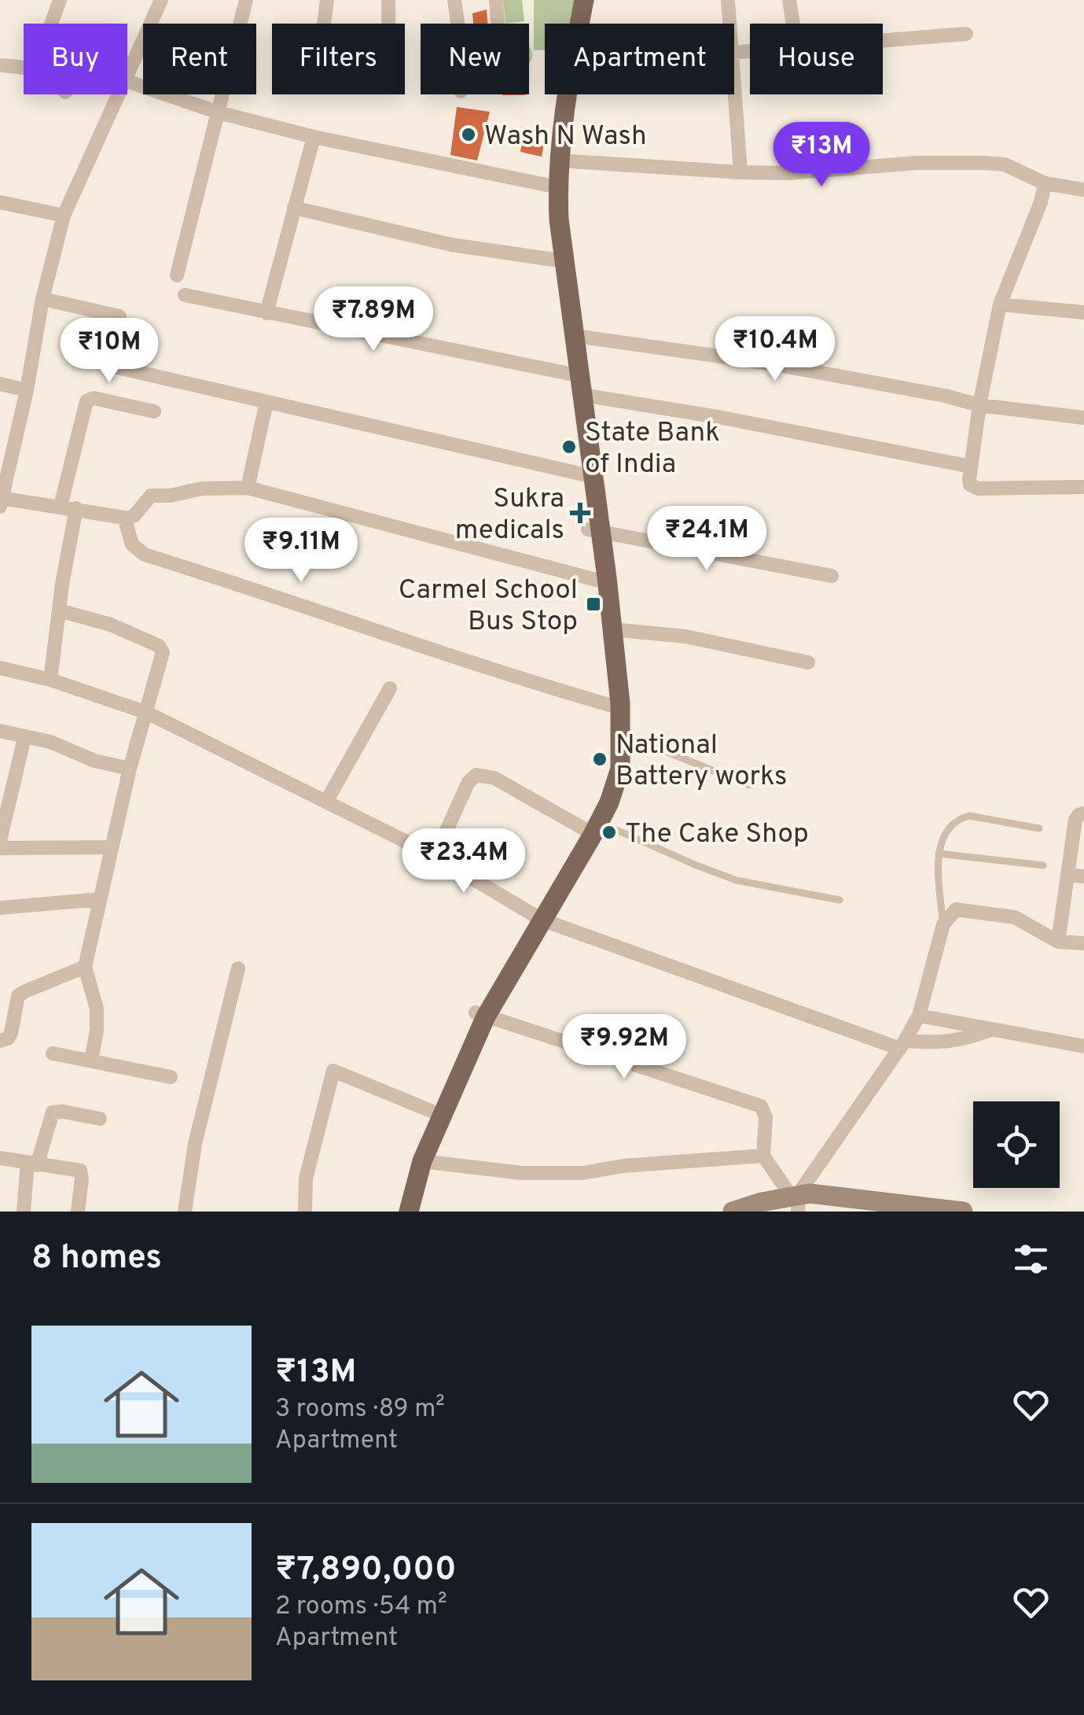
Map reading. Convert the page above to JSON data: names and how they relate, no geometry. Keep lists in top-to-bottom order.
{
  "places": {
    "other": [
      "Wash N Wash",
      "State Bank of India",
      "National Battery works",
      "The Cake Shop"
    ],
    "health": ["Sukra medicals"],
    "transit": ["Carmel School Bus Stop"]
  },
  "page": {
    "chip": [
      "Buy",
      "Rent",
      "Filters",
      "New",
      "Apartment",
      "House"
    ],
    "price": [
      "₹13M",
      "₹7.89M",
      "₹10.4M",
      "₹10M",
      "₹24.1M",
      "₹9.11M",
      "₹23.4M",
      "₹9.92M"
    ],
    "heading": "8 homes",
    "list": [
      {
        "name": "₹13M",
        "note": "3 rooms · 89 m² · Apartment"
      },
      {
        "name": "₹7,890,000",
        "note": "2 rooms · 54 m² · Apartment"
      }
    ]
  }
}
